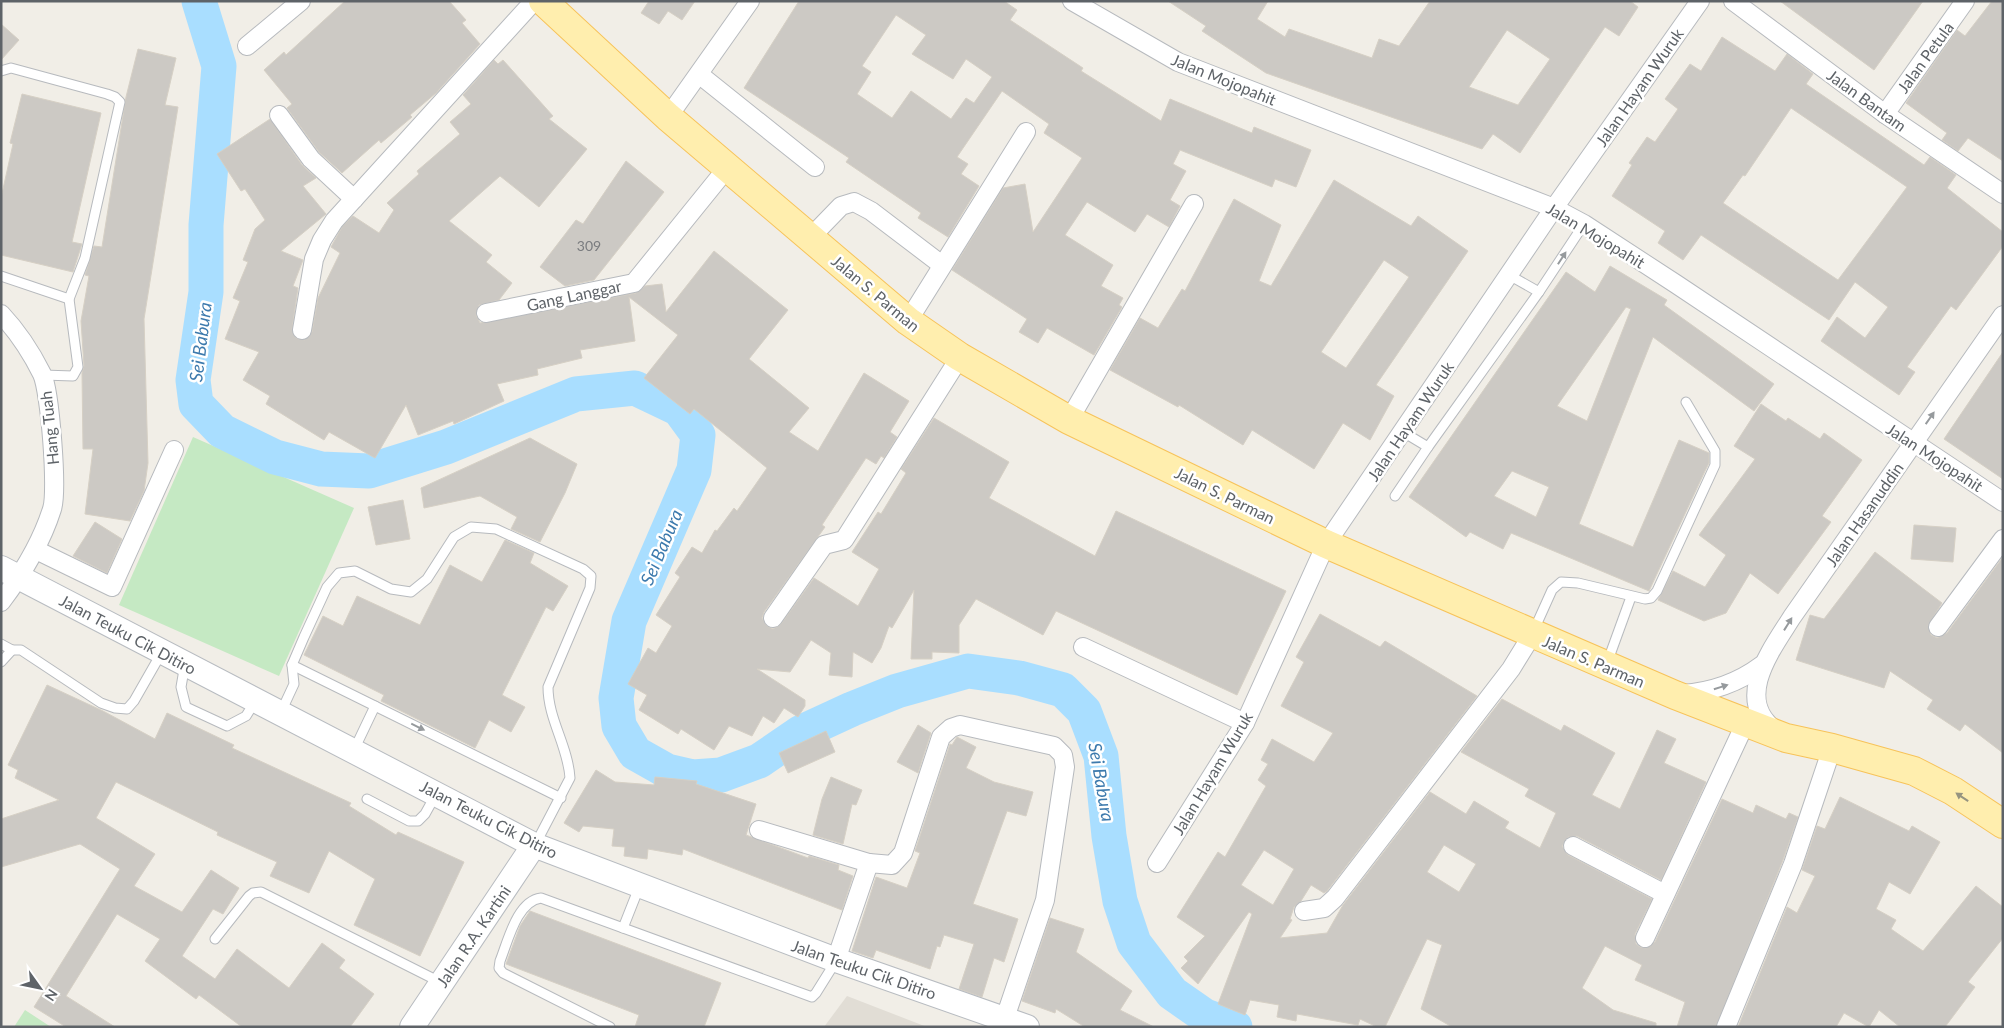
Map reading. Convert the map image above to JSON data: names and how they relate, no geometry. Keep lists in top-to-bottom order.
{
  "streets": {
    "main road": ["Jalan S. Parman"],
    "street": [
      "Jalan Petula",
      "Jalan Mojopahit",
      "Jalan Hayam Wuruk",
      "Jalan Bantam",
      "Gang Langgar",
      "Hang Tuah",
      "Jalan Hasanuddin",
      "Jalan Teuku Cik Ditiro",
      "Jalan R.A. Kartini"
    ]
  },
  "crossings": [
    ["Jalan Petula", "Jalan Bantam"],
    ["Jalan Mojopahit", "Jalan Hayam Wuruk"],
    ["Jalan Mojopahit", "Jalan Hasanuddin"],
    ["Jalan Hayam Wuruk", "Jalan S. Parman"],
    ["Jalan S. Parman", "Gang Langgar"],
    ["Jalan S. Parman", "Jalan Hasanuddin"],
    ["Hang Tuah", "Jalan Teuku Cik Ditiro"],
    ["Jalan Teuku Cik Ditiro", "Jalan R.A. Kartini"]
  ],
  "water": ["Sei Babura"],
  "house_numbers": ["309"],
  "north": "bottom right"
}
